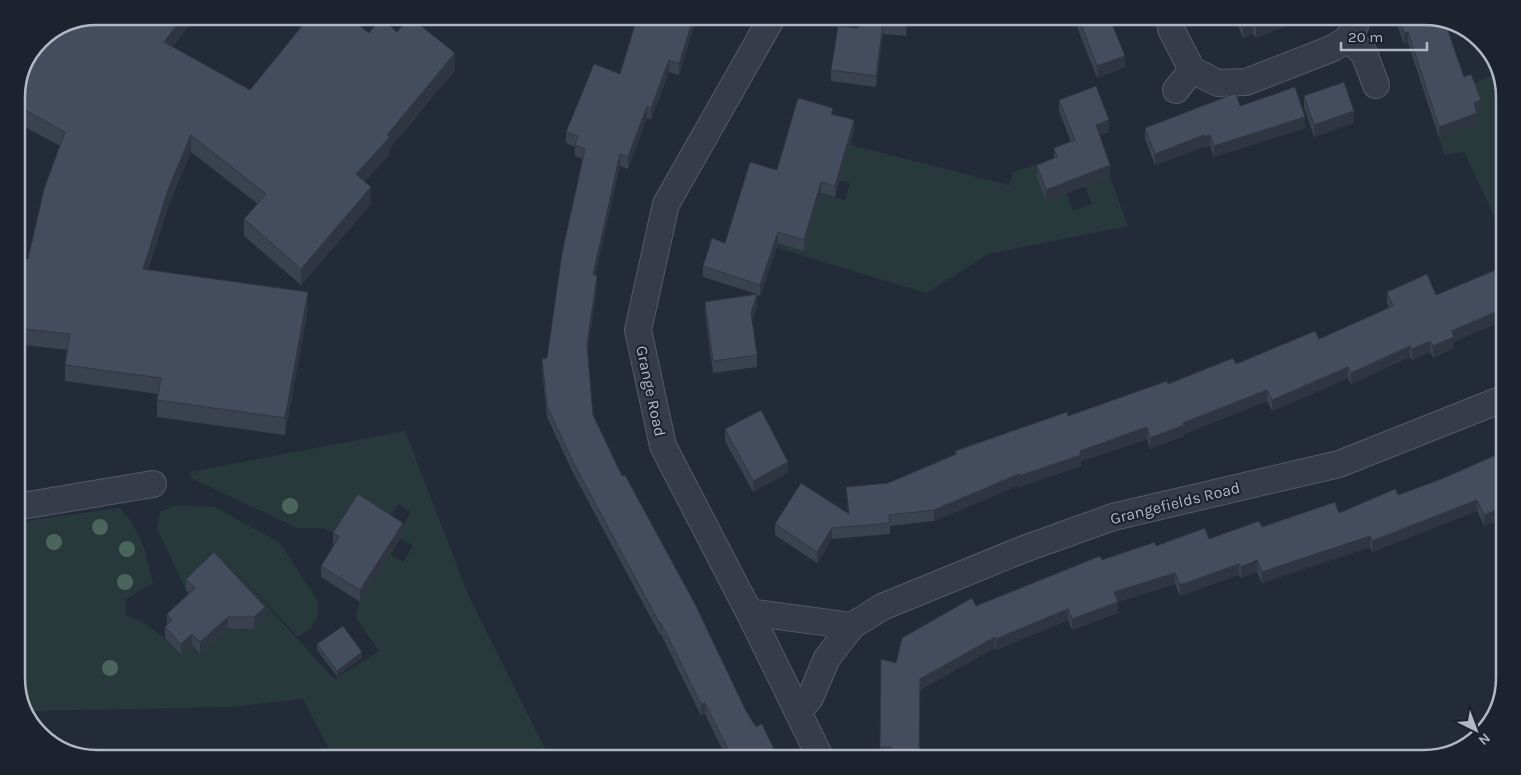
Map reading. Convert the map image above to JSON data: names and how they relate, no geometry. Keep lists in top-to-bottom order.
{
  "streets": {
    "street": ["Grange Road", "Grangefields Road"]
  },
  "crossings": [
    ["Grange Road", "Grangefields Road"]
  ],
  "scale_bar": "20 m",
  "north": "bottom right"
}
